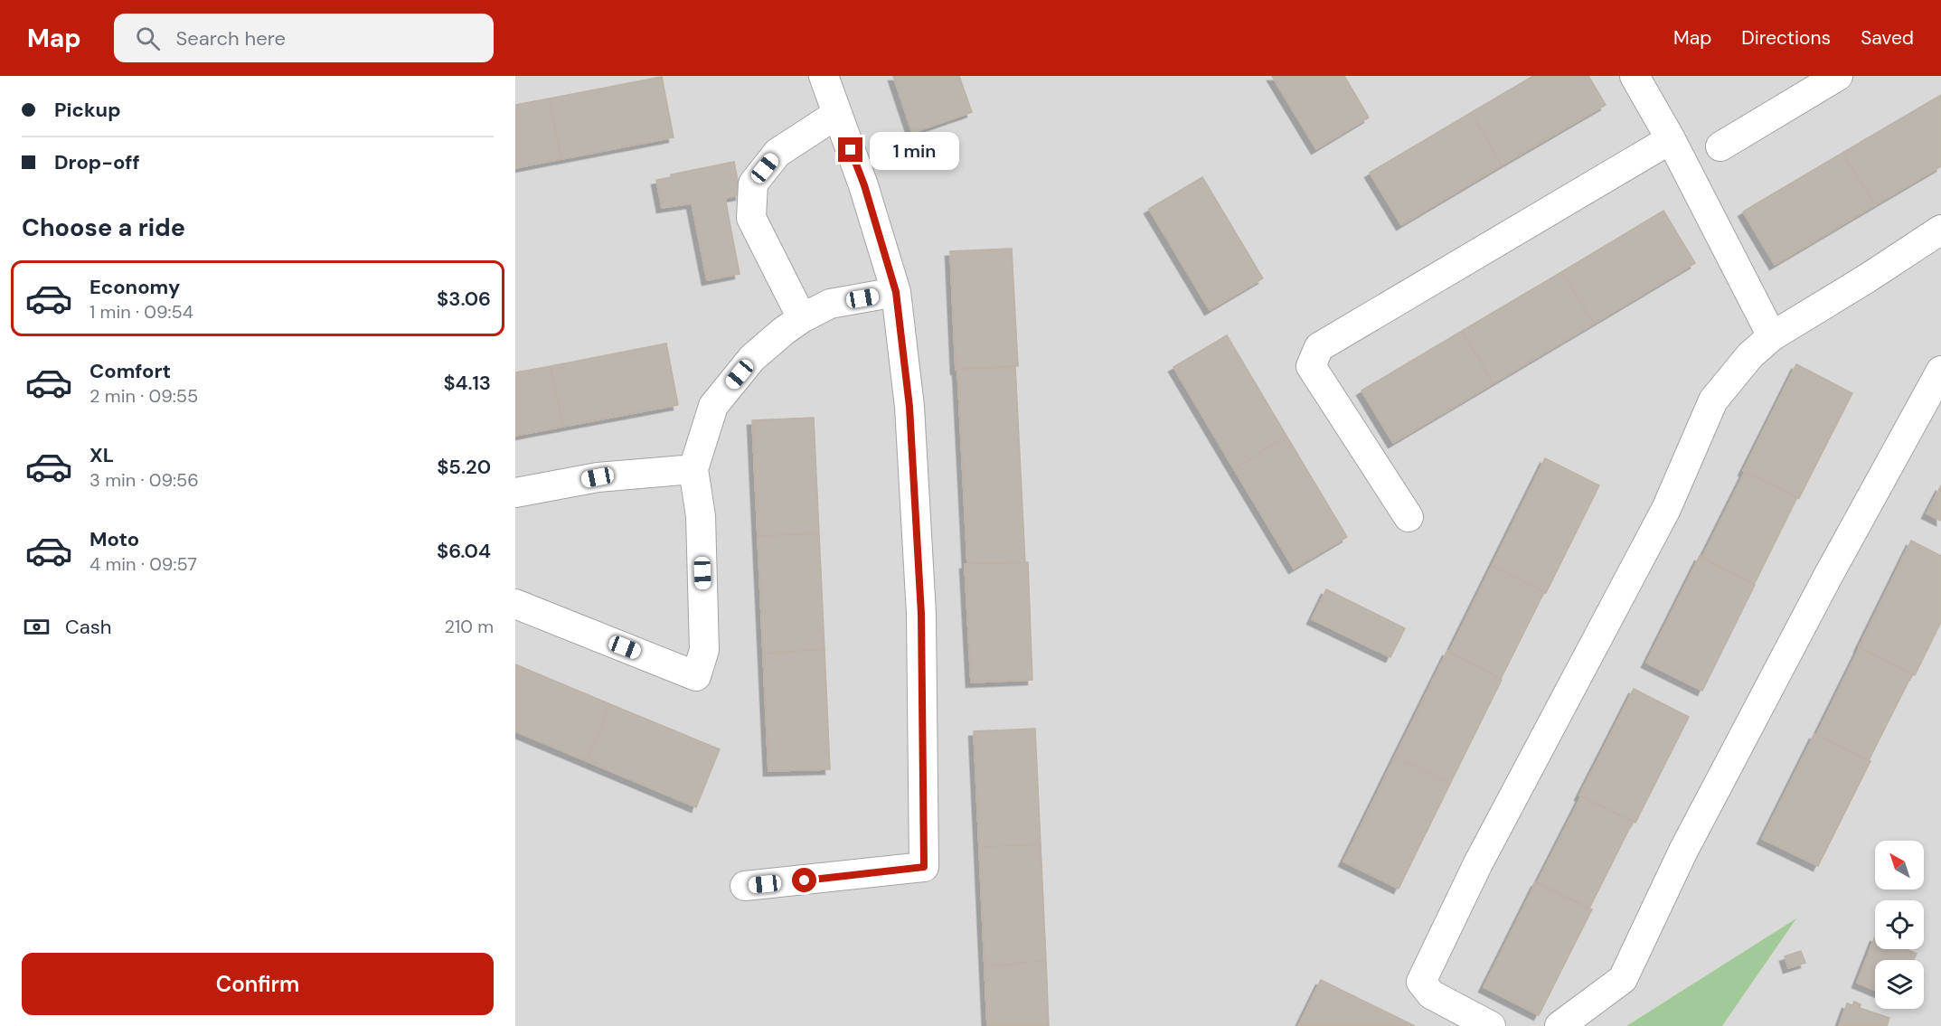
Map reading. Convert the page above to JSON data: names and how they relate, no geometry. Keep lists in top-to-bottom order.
{
  "north": "top left",
  "page": {
    "header": "Map",
    "search": "Search here",
    "nav": ["Map", "Directions", "Saved"],
    "banner": ["Pickup", "Drop-off"],
    "bubble": "1 min",
    "heading": "Choose a ride",
    "list": [
      {
        "name": "Economy",
        "note": "1 min · 09:54",
        "value": "$3.06"
      },
      {
        "name": "Comfort",
        "note": "2 min · 09:55",
        "value": "$4.13"
      },
      {
        "name": "XL",
        "note": "3 min · 09:56",
        "value": "$5.20"
      },
      {
        "name": "Moto",
        "note": "4 min · 09:57",
        "value": "$6.04"
      }
    ],
    "pay": ["Cash", "210 m"],
    "buttons": "Confirm"
  }
}
